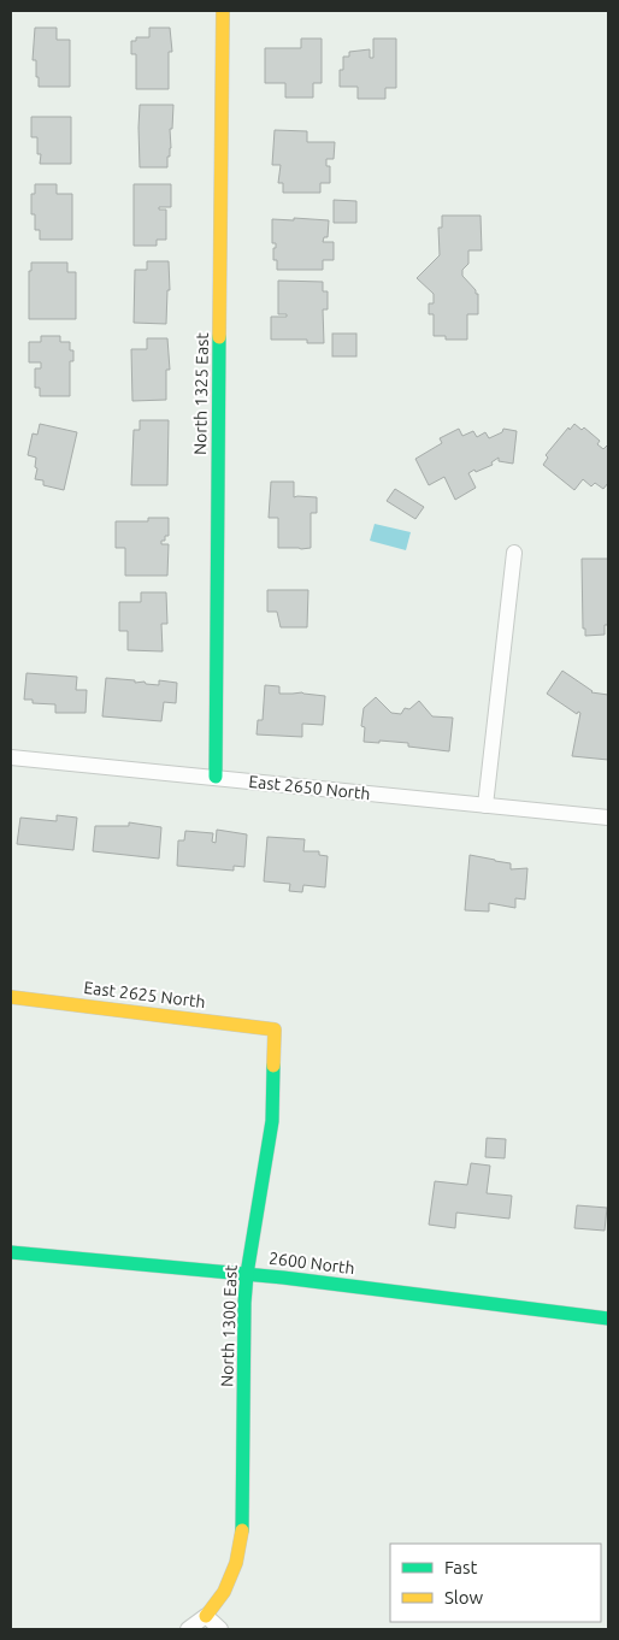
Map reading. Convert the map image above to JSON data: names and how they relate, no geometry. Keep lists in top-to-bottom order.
{
  "streets": {
    "street": [
      "North 1325 East",
      "East 2650 North",
      "East 2625 North",
      "2600 North",
      "North 1300 East"
    ]
  },
  "crossings": [
    ["North 1325 East", "East 2650 North"],
    ["East 2625 North", "North 1300 East"],
    ["2600 North", "North 1300 East"]
  ],
  "legend": ["Fast", "Slow"]
}
